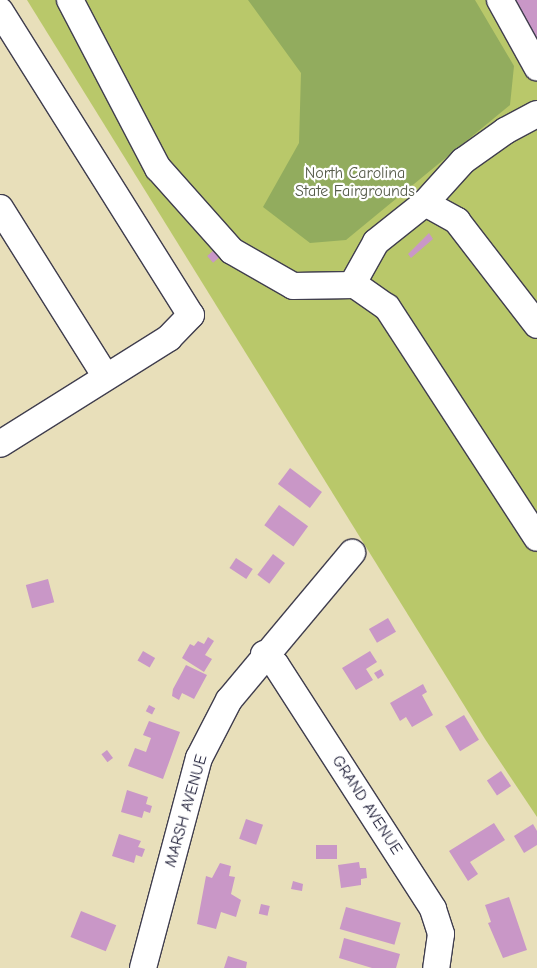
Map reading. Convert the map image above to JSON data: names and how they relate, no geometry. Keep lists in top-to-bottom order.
{
  "streets": {
    "street": ["GRAND AVENUE", "MARSH AVENUE"]
  },
  "crossings": [
    ["GRAND AVENUE", "MARSH AVENUE"]
  ],
  "parks": ["North Carolina State Fairgrounds"]
}
